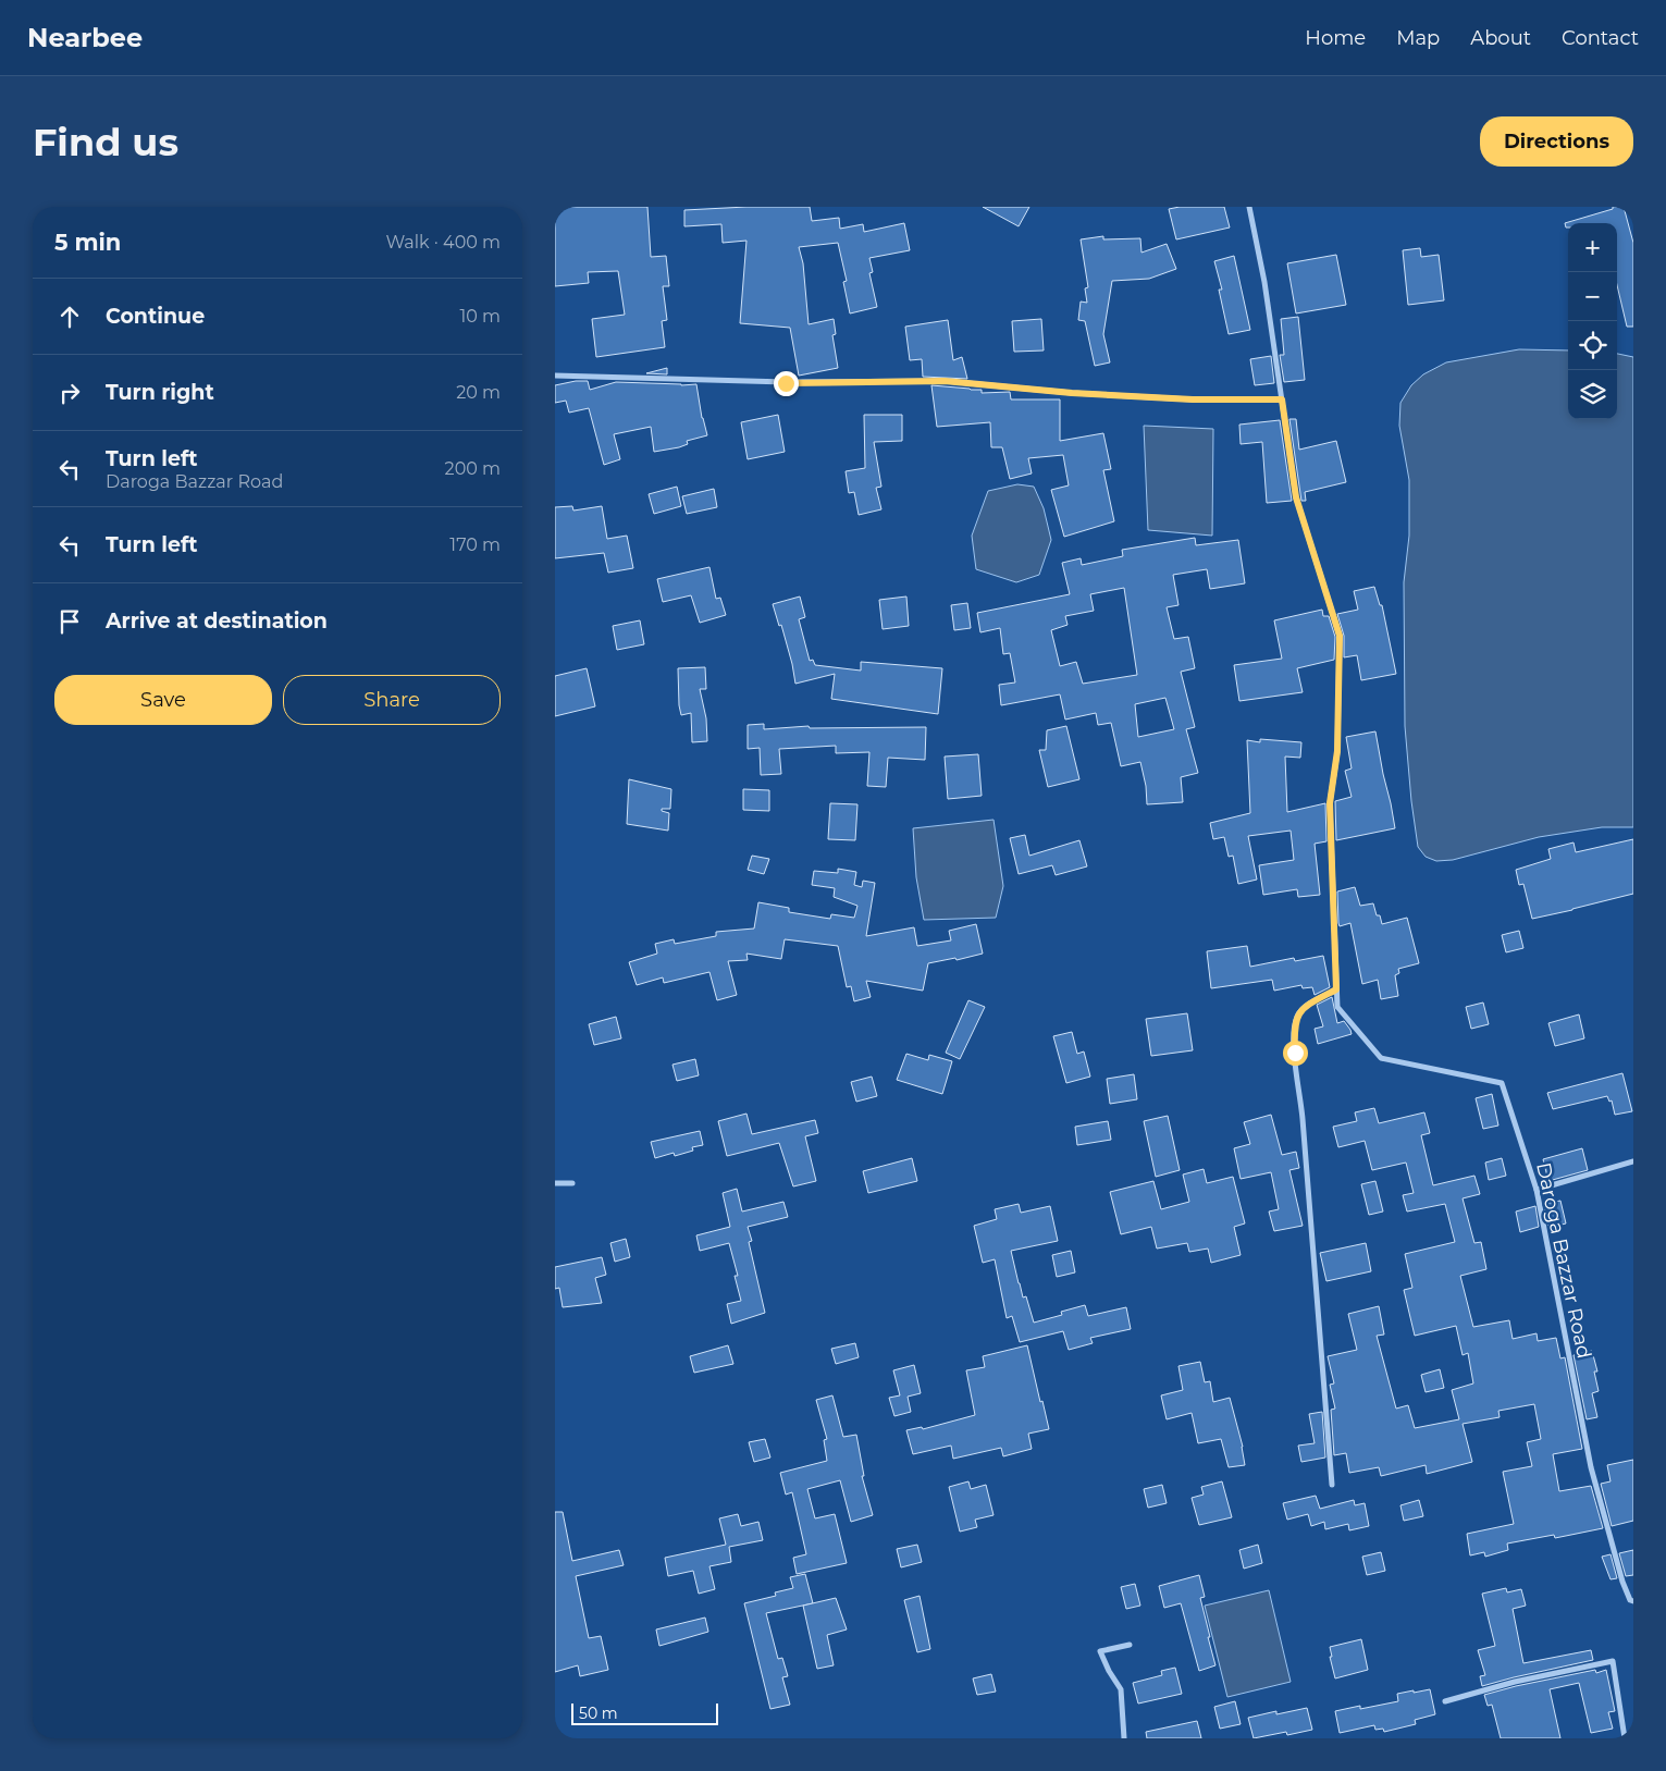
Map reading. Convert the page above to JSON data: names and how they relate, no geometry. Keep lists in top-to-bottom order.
{
  "streets": {
    "street": ["Daroga Bazzar Road"]
  },
  "scale_bar": "50 m",
  "page": {
    "header": "Nearbee",
    "nav": [
      "Home",
      "Map",
      "About",
      "Contact"
    ],
    "buttons": [
      "Directions",
      ["Save", "Share"]
    ],
    "title": "Find us",
    "heading": ["5 min", "Walk · 400 m"],
    "map_buttons": ["+", "−"],
    "list": [
      ["Continue", "10 m"],
      ["Turn right", "20 m"],
      ["Turn left", "Daroga Bazzar Road", "200 m"],
      ["Turn left", "170 m"],
      "Arrive at destination"
    ],
    "scale": "50 m"
  }
}
